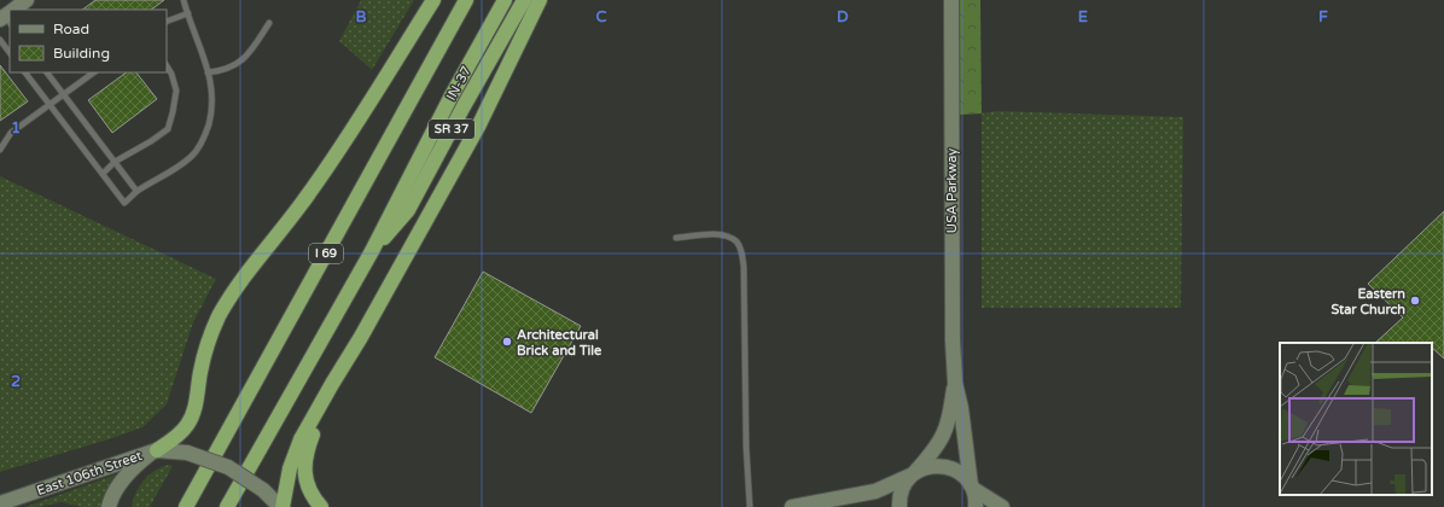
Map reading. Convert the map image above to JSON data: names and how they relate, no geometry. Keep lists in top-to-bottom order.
{
  "streets": {
    "highway": ["IN-37", "SR 37", "I 69"],
    "main road": ["USA Parkway", "East 106th Street"]
  },
  "crossings": [
    ["IN-37", "I 69"]
  ],
  "places": ["Eastern Star Church", "Architectural Brick and Tile"],
  "legend": ["Road", "Building"],
  "grid": {
    "columns": [
      "B",
      "C",
      "D",
      "E",
      "F"
    ],
    "rows": ["1", "2"]
  }
}
